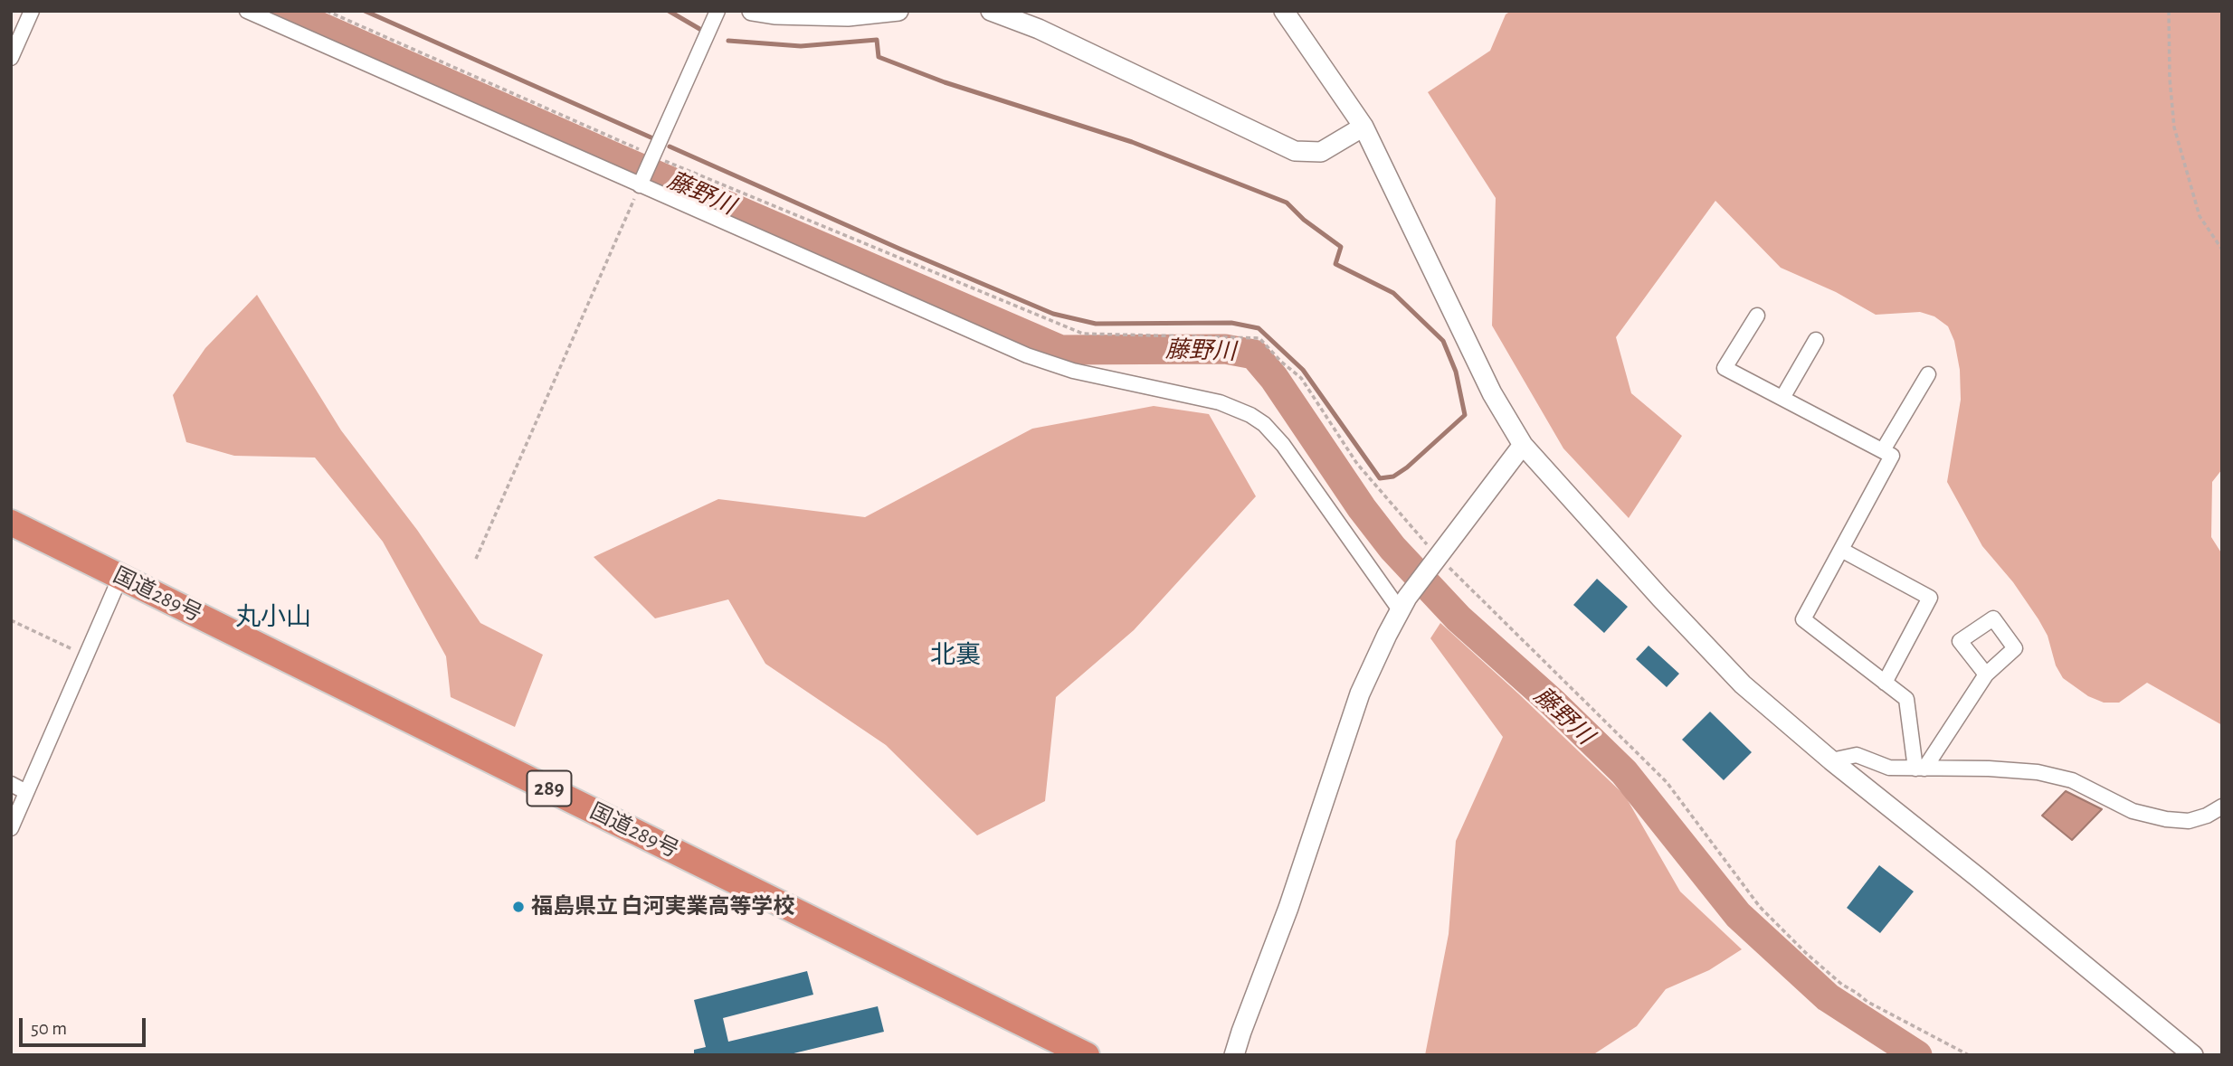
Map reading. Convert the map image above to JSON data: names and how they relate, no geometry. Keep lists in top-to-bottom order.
{
  "streets": {
    "highway": ["国道289号", "289"]
  },
  "districts": ["丸小山", "北裏"],
  "water": ["藤野川"],
  "places": ["福島県立 白河実業高等学校"],
  "scale_bar": "50 m"
}
